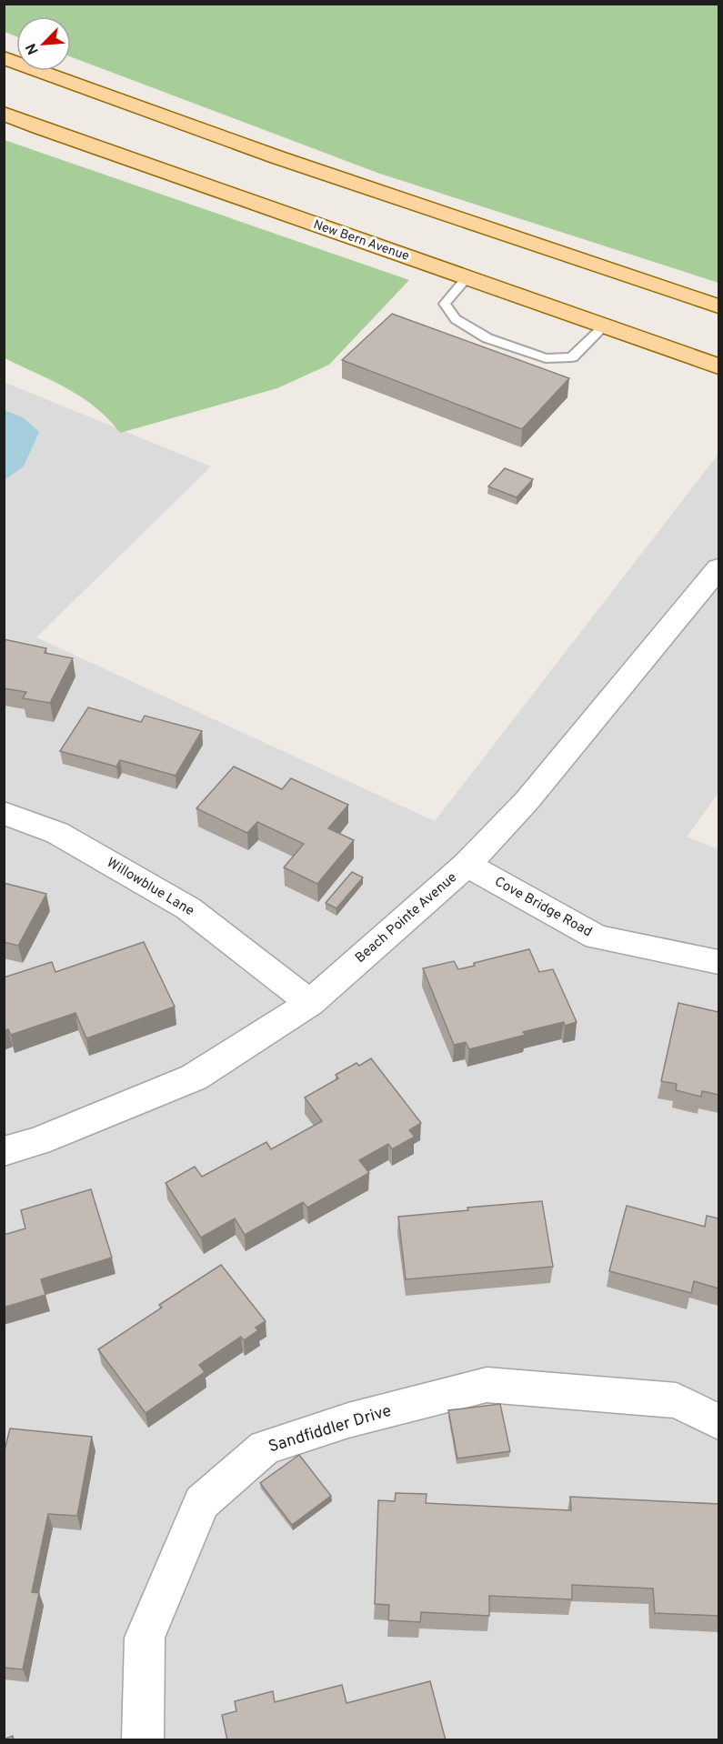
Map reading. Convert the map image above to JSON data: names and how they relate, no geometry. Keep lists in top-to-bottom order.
{
  "streets": {
    "main road": ["New Bern Avenue"],
    "street": [
      "Willowblue Lane",
      "Cove Bridge Road",
      "Beach Pointe Avenue",
      "Sandfiddler Drive"
    ]
  },
  "crossings": [
    ["Willowblue Lane", "Beach Pointe Avenue"],
    ["Cove Bridge Road", "Beach Pointe Avenue"]
  ],
  "north": "bottom left"
}
